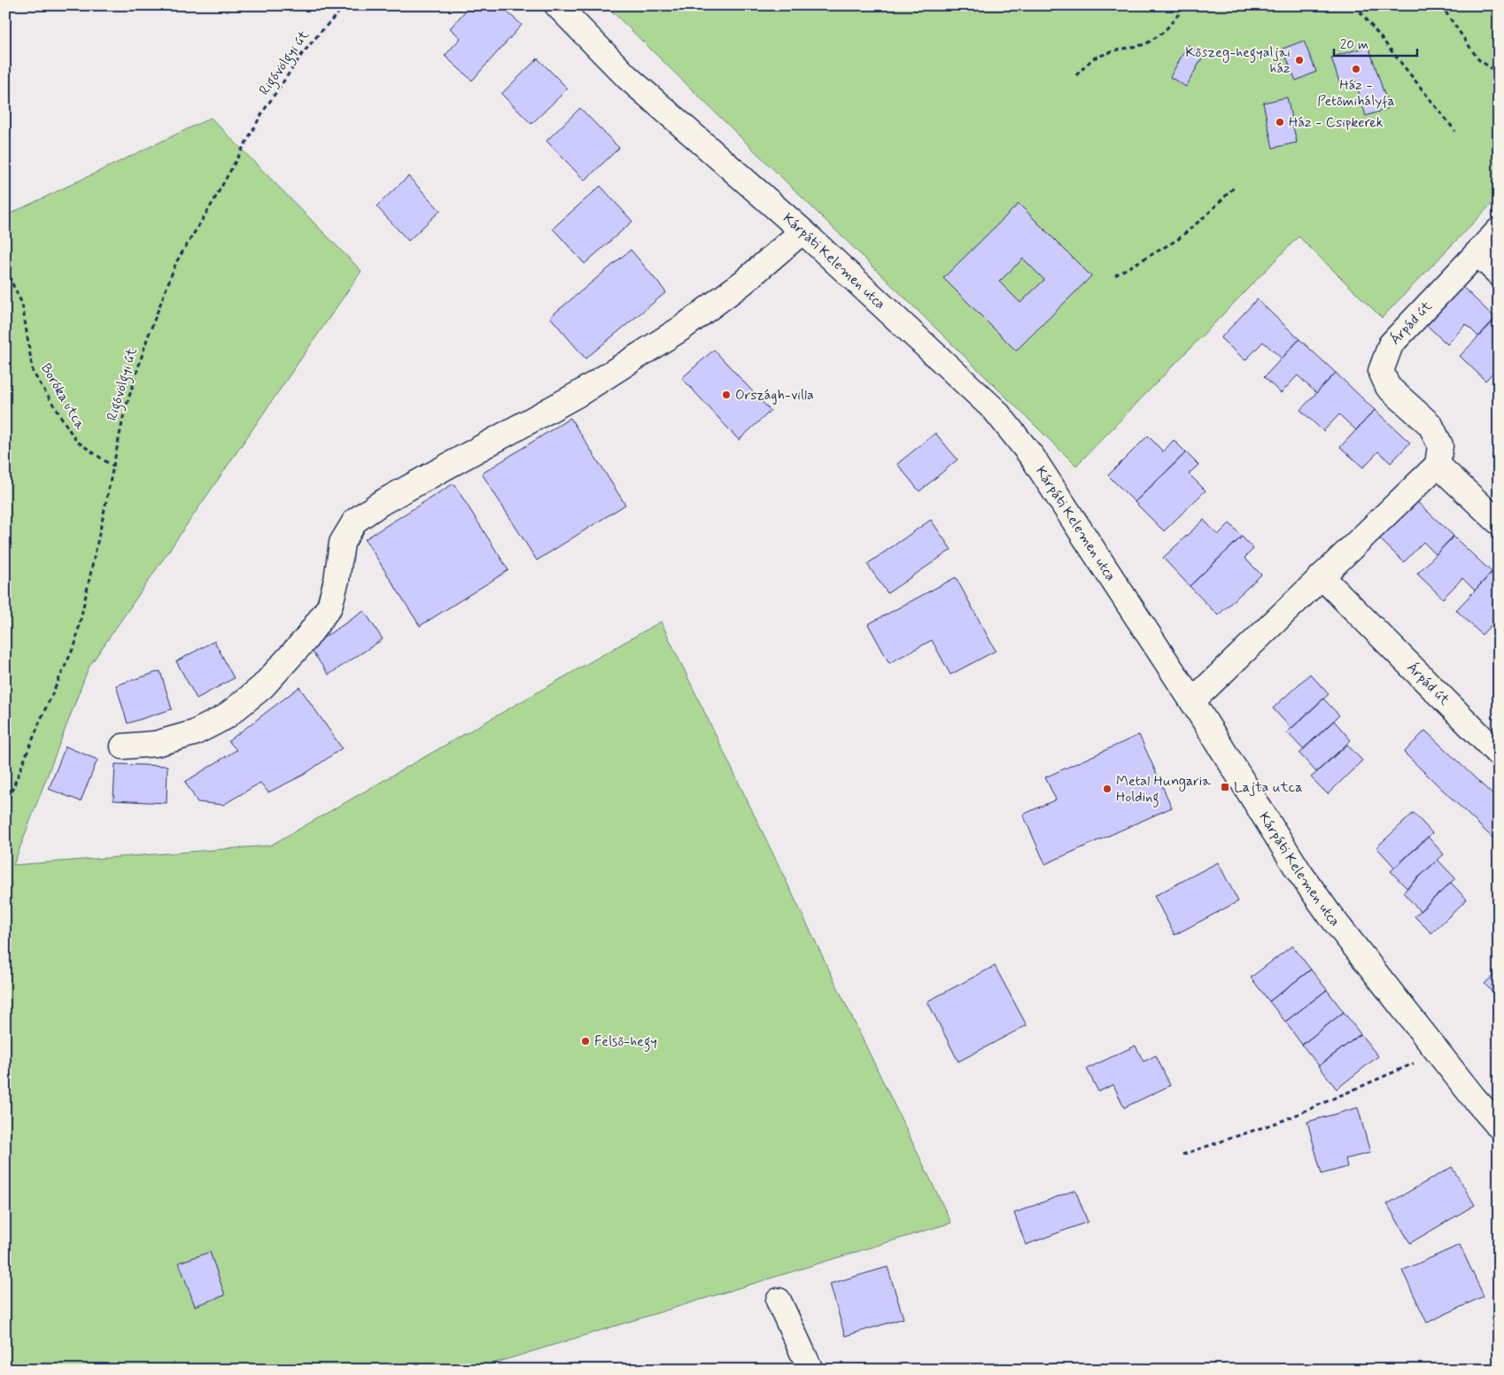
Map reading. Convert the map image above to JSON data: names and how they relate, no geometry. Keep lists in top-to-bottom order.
{
  "streets": {
    "street": ["Kárpáti Kelemen utca", "Árpád út"],
    "path": ["Rigóvölgyi út", "Boróka utca"]
  },
  "crossings": [
    ["Rigóvölgyi út", "Boróka utca"]
  ],
  "places": {
    "other": [
      "Kőszeg-hegyaljai ház",
      "Ház - Petőmihályfa",
      "Ház - Csipkerek",
      "Országh-villa",
      "Metal Hungaria Holding",
      "Felső-hegy"
    ],
    "transit": ["Lajta utca"]
  },
  "scale_bar": "20 m"
}
